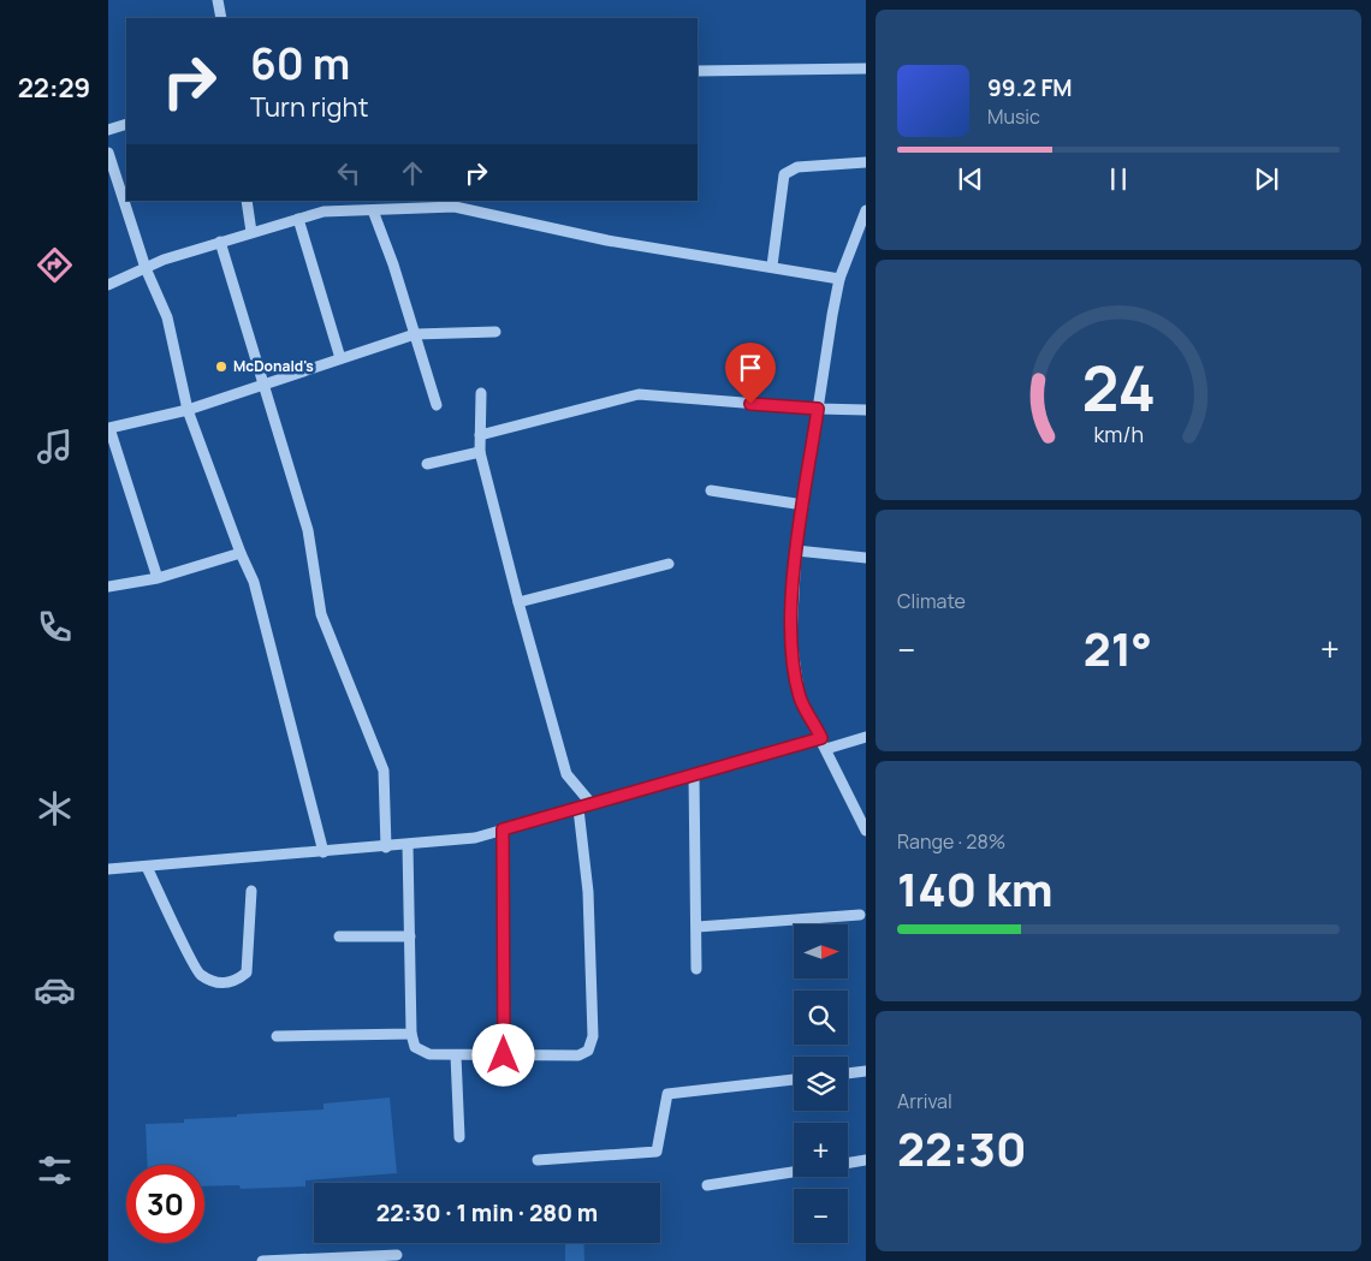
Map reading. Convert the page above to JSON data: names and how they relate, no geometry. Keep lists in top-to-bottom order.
{
  "places": ["McDonald's"],
  "north": "right",
  "page": {
    "tabs": "22:29",
    "turn": ["60 m", "Turn right"],
    "song": ["99.2 FM", "Music"],
    "tile": [
      "Climate",
      ["Range · 28%", "140 km"],
      ["Arrival", "22:30"]
    ],
    "heat": ["−", "21°", "+"],
    "map_buttons": ["+", "−"],
    "limit": "30",
    "trip": "22:30 · 1 min · 280 m",
    "gauge": ["24", "km/h"]
  }
}
